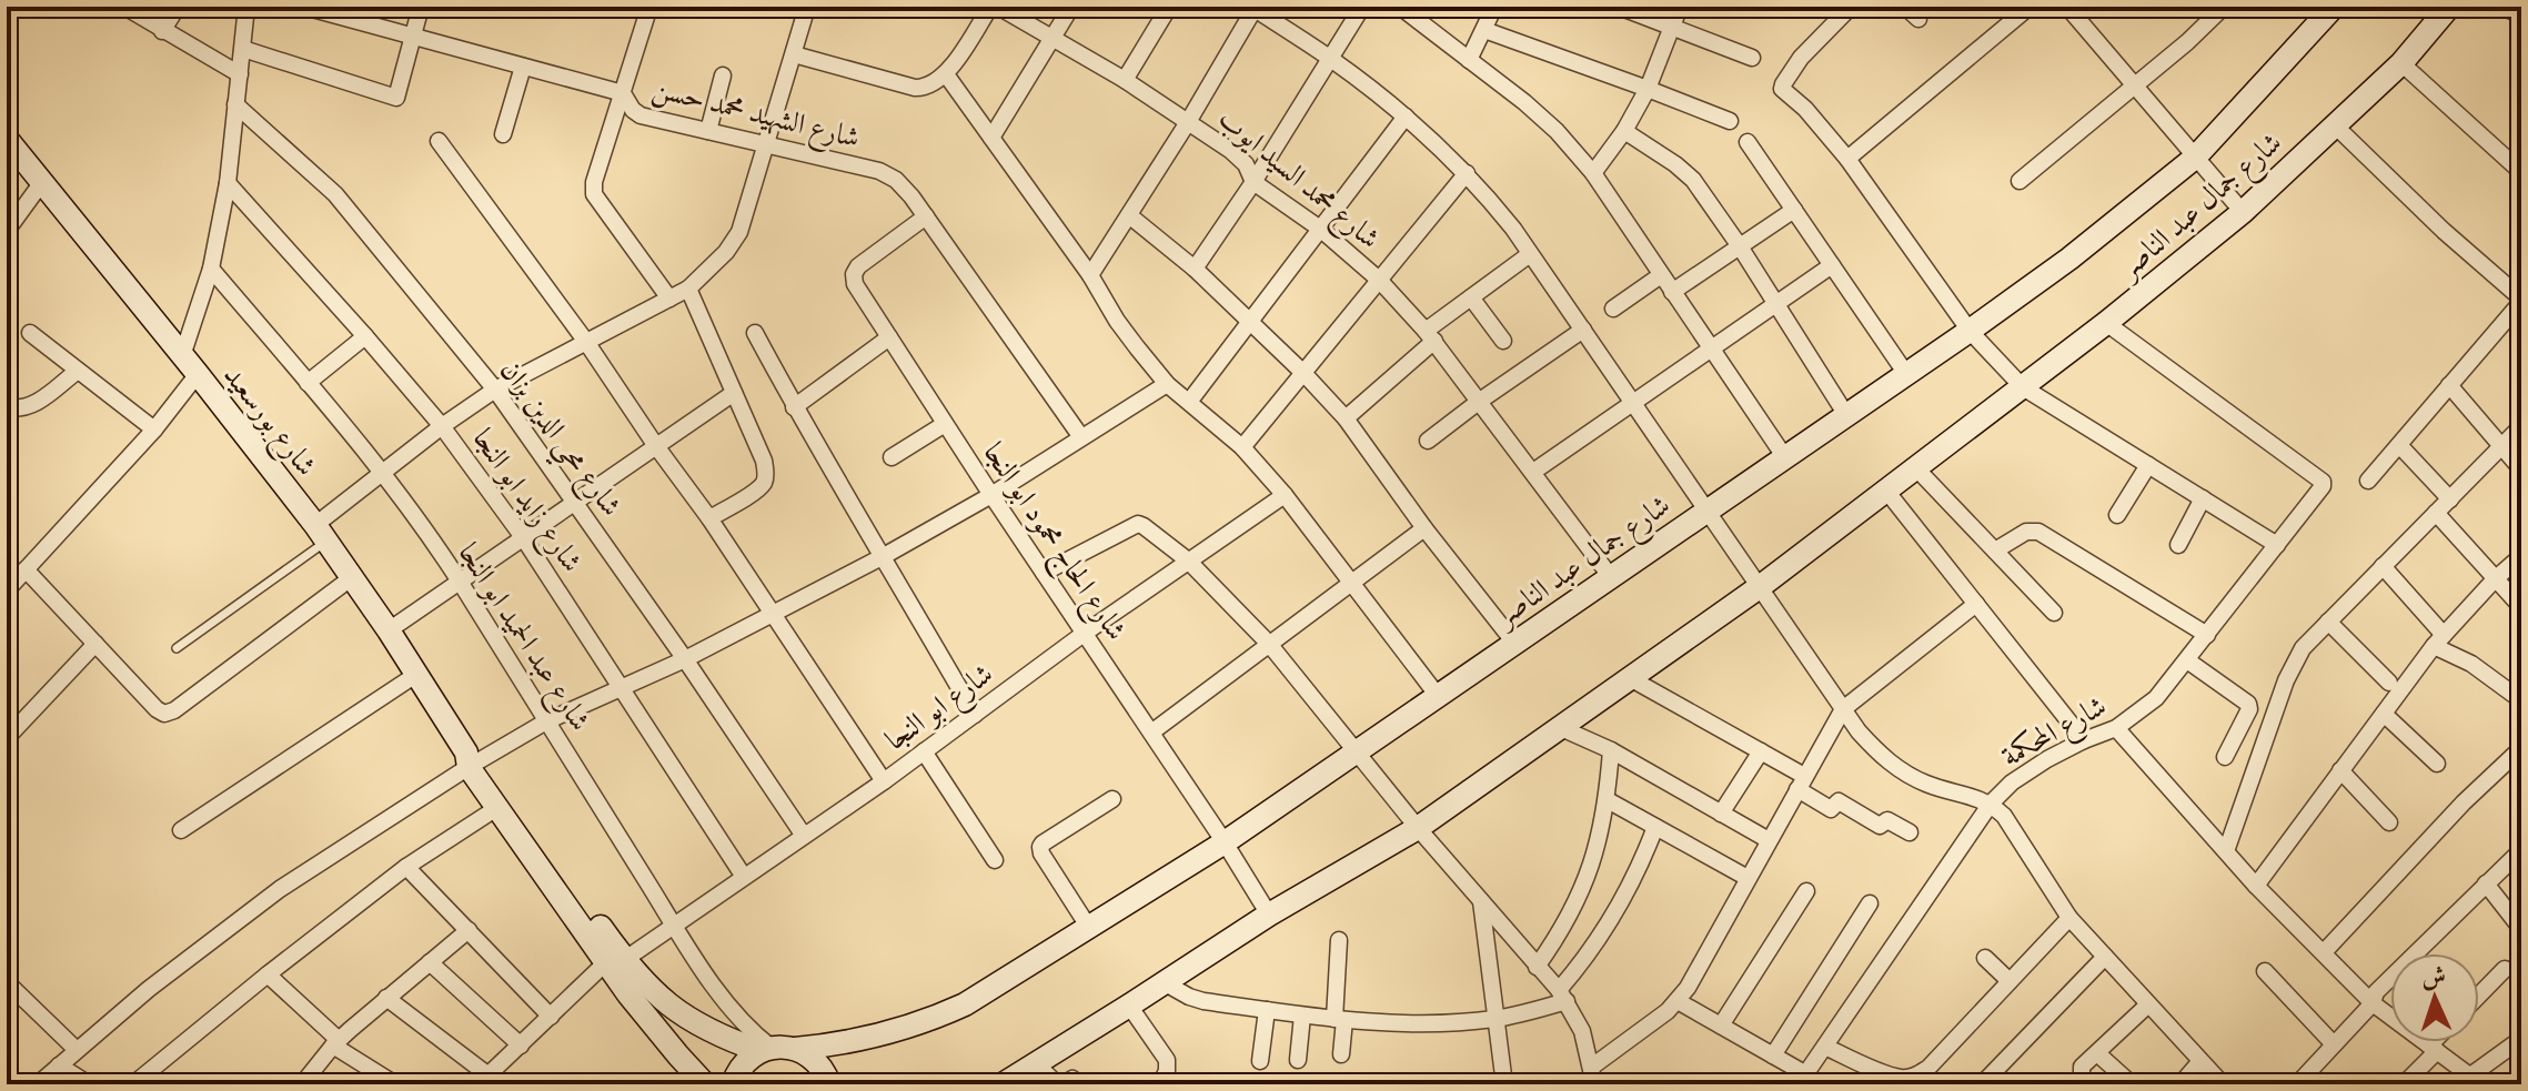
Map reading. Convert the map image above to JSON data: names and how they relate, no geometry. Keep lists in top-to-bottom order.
{
  "streets": {
    "street": [
      "شارع الشهيد محمد حسن",
      "شارع محمد السيد ايوب",
      "شارع جمال عبد الناصر",
      "شارع بورسعيد",
      "شارع محي الدين بزان",
      "شارع زايد ابو النجا",
      "شارع الحاج محمود ابو النجا",
      "شارع عبد الحميد ابو النجا",
      "شارع ابو النجا",
      "شارع المحكمة"
    ]
  },
  "crossings": [
    ["شارع الشهيد محمد حسن", "شارع الحاج محمود ابو النجا"],
    ["شارع محمد السيد ايوب", "شارع جمال عبد الناصر"],
    ["شارع جمال عبد الناصر", "شارع بورسعيد"],
    ["شارع جمال عبد الناصر", "شارع الحاج محمود ابو النجا"],
    ["شارع جمال عبد الناصر", "شارع عبد الحميد ابو النجا"],
    ["شارع جمال عبد الناصر", "شارع المحكمة"],
    ["شارع بورسعيد", "شارع عبد الحميد ابو النجا"],
    ["شارع بورسعيد", "شارع ابو النجا"],
    ["شارع محي الدين بزان", "شارع ابو النجا"],
    ["شارع زايد ابو النجا", "شارع ابو النجا"],
    ["شارع الحاج محمود ابو النجا", "شارع ابو النجا"],
    ["شارع عبد الحميد ابو النجا", "شارع ابو النجا"]
  ],
  "north": "top"
}
